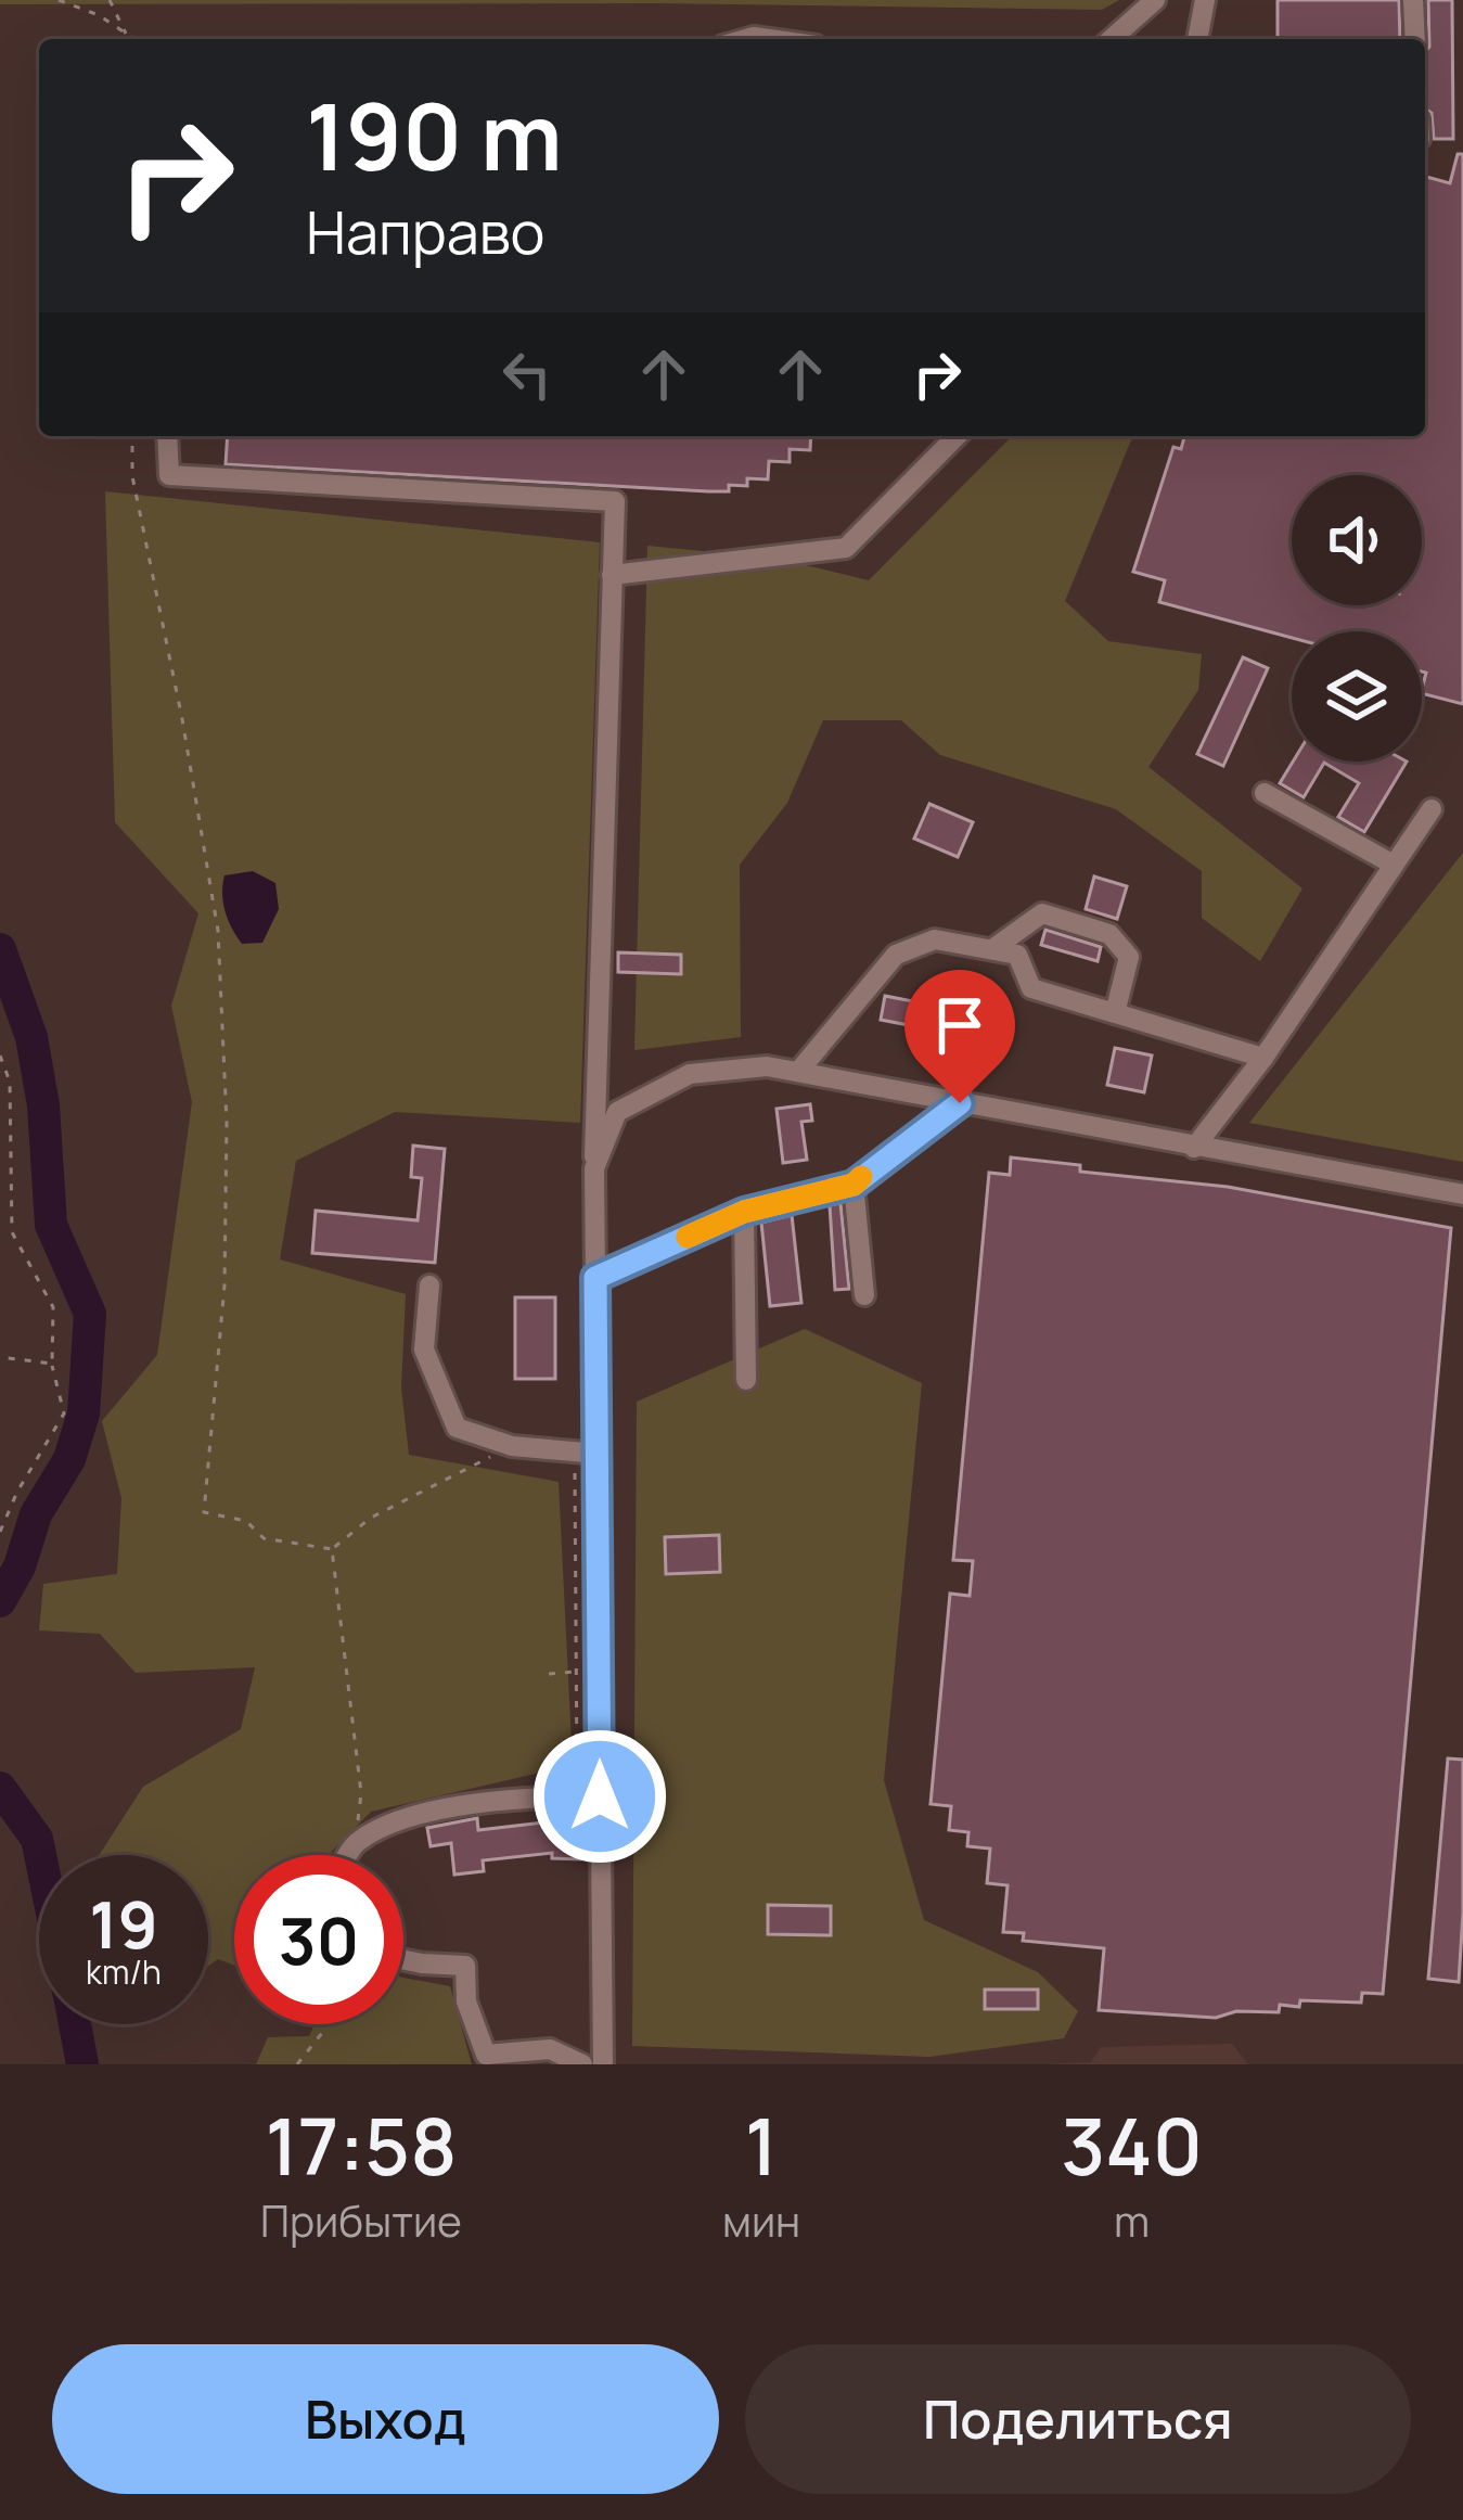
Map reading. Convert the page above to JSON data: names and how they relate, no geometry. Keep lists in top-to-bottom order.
{
  "page": {
    "turn": ["190 m", "Направо"],
    "speed": "19 km/h",
    "limit": "30",
    "eta": [
      "17:58",
      "Прибытие",
      "1",
      "мин",
      "340",
      "m"
    ],
    "buttons": ["Выход", "Поделиться"]
  }
}
